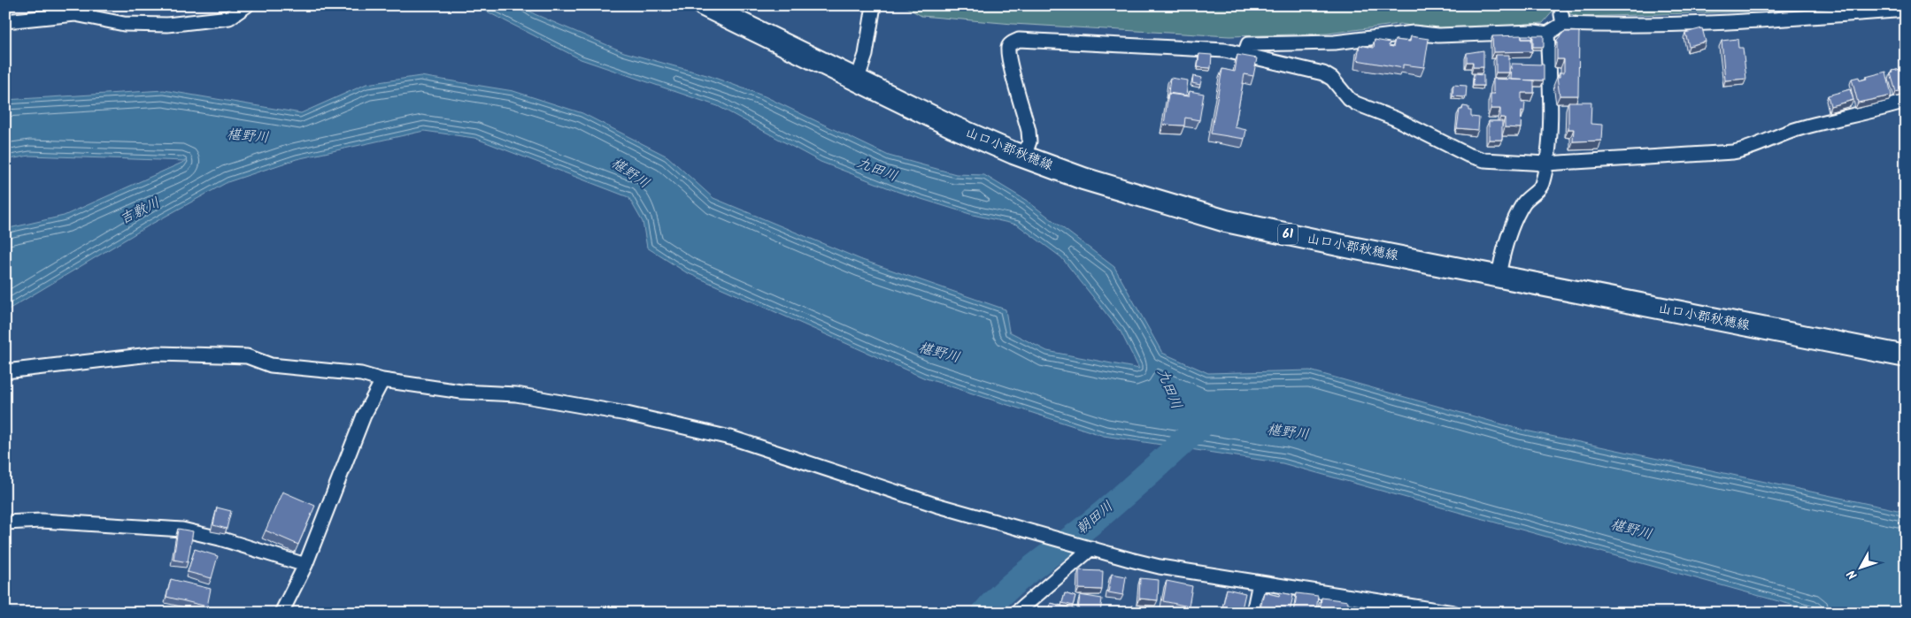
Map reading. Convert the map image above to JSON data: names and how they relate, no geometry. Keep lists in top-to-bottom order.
{
  "streets": {
    "main road": ["山口小郡秋穂線", "61"]
  },
  "water": [
    "椹野川",
    "九田川",
    "吉敷川",
    "朝田川"
  ],
  "north": "bottom left"
}
